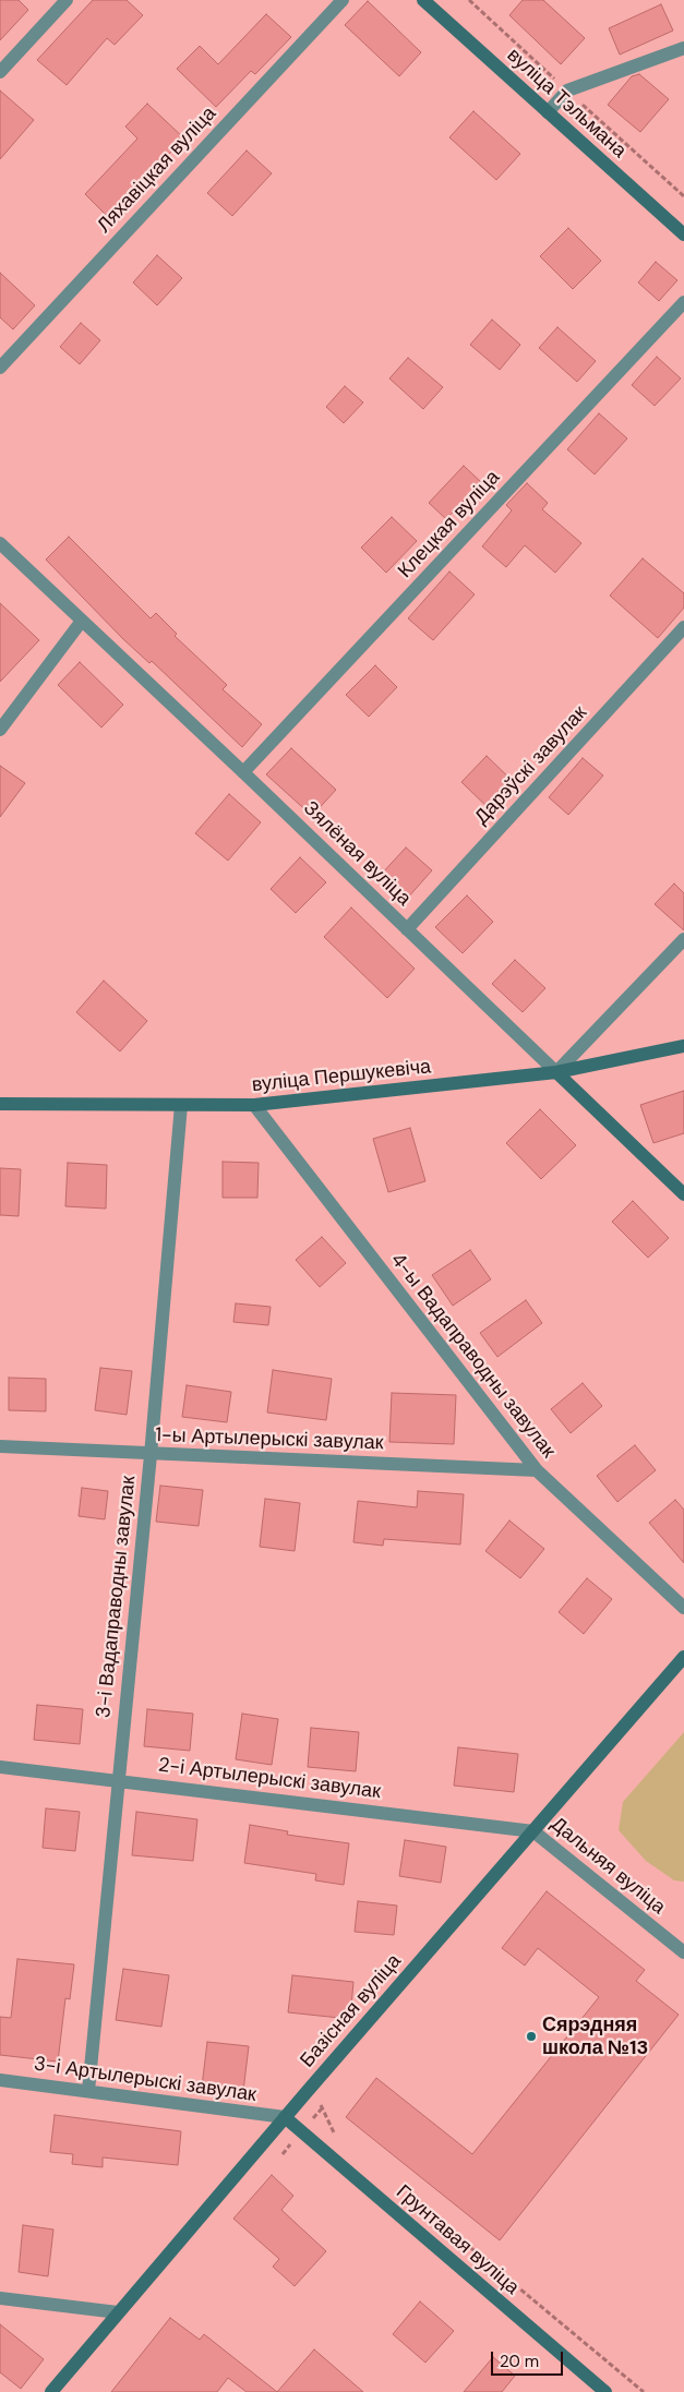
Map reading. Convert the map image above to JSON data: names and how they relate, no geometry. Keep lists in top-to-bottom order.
{
  "streets": {
    "main road": [
      "вуліца Тэльмана",
      "Зялёная вуліца",
      "вуліца Першукевіча",
      "Базісная вуліца",
      "Грунтавая вуліца"
    ],
    "street": [
      "Ляхавіцкая вуліца",
      "Клецкая вуліца",
      "Дарэўскі завулак",
      "4-ы Вадаправодны завулак",
      "1-ы Артылерыскі завулак",
      "3-і Вадаправодны завулак",
      "2-і Артылерыскі завулак",
      "Дальняя вуліца",
      "3-і Артылерыскі завулак"
    ]
  },
  "crossings": [
    ["Клецкая вуліца", "Зялёная вуліца"],
    ["Дарэўскі завулак", "Зялёная вуліца"],
    ["Зялёная вуліца", "вуліца Першукевіча"],
    ["вуліца Першукевіча", "4-ы Вадаправодны завулак"],
    ["вуліца Першукевіча", "3-і Вадаправодны завулак"],
    ["4-ы Вадаправодны завулак", "1-ы Артылерыскі завулак"],
    ["1-ы Артылерыскі завулак", "3-і Вадаправодны завулак"],
    ["3-і Вадаправодны завулак", "2-і Артылерыскі завулак"],
    ["3-і Вадаправодны завулак", "3-і Артылерыскі завулак"],
    ["2-і Артылерыскі завулак", "Дальняя вуліца"],
    ["2-і Артылерыскі завулак", "Базісная вуліца"],
    ["Дальняя вуліца", "Базісная вуліца"],
    ["Базісная вуліца", "3-і Артылерыскі завулак"],
    ["Базісная вуліца", "Грунтавая вуліца"],
    ["3-і Артылерыскі завулак", "Грунтавая вуліца"]
  ],
  "places": ["Сярэдняя школа №13"],
  "scale_bar": "20 m"
}
